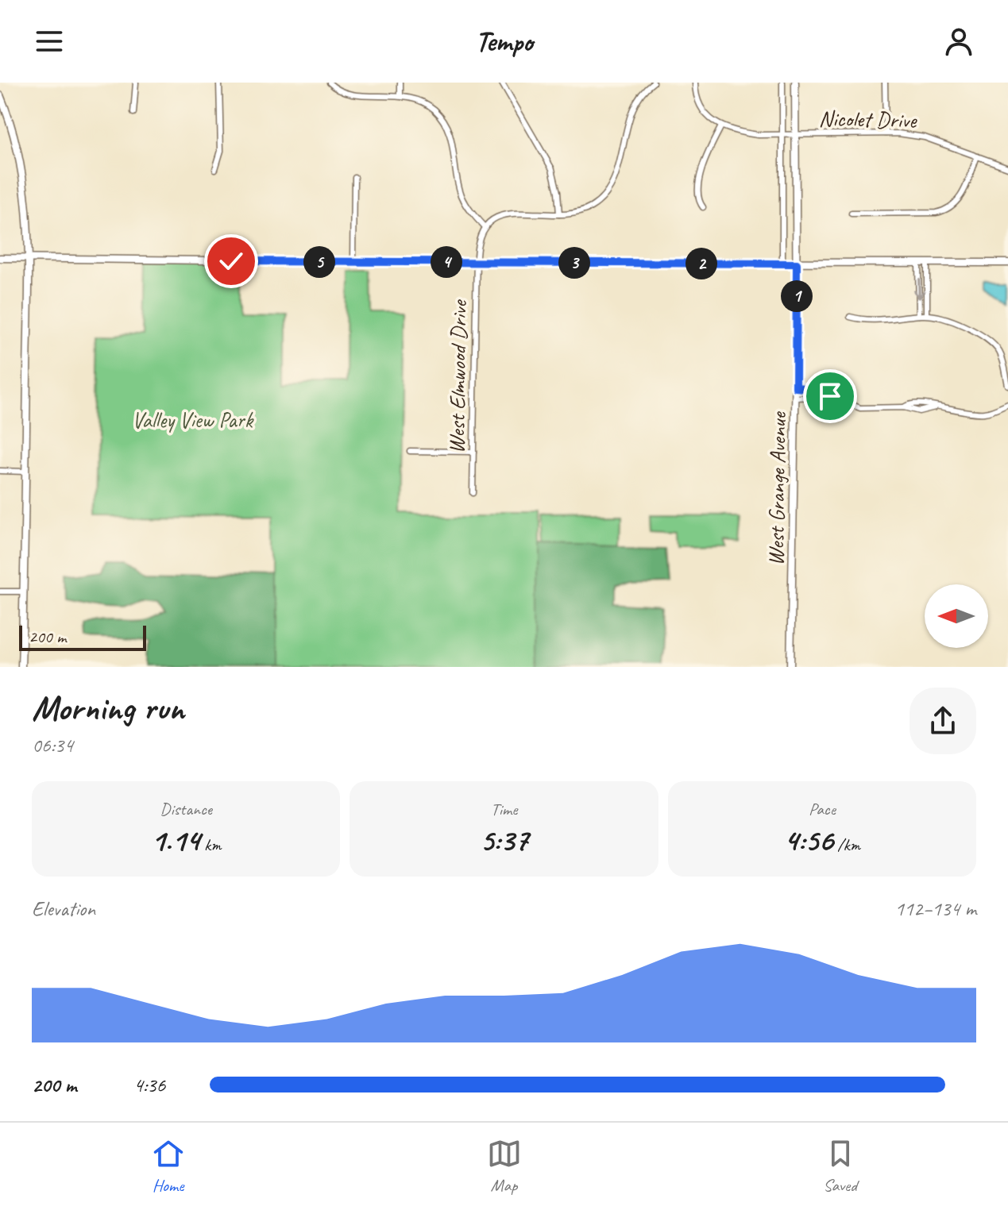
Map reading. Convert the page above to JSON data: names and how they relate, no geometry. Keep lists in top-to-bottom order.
{
  "streets": {
    "street": ["Nicolet Drive", "West Elmwood Drive", "West Grange Avenue"]
  },
  "crossings": [
    ["Nicolet Drive", "West Grange Avenue"]
  ],
  "parks": ["Valley View Park"],
  "scale_bar": "200 m",
  "north": "left",
  "page": {
    "header": "Tempo",
    "pins": [
      "4",
      "5",
      "3",
      "2",
      "1"
    ],
    "scale": "200 m",
    "heading": ["Morning run", "06:34"],
    "stats": [
      ["Distance", "1.14 km"],
      ["Time", "5:37"],
      ["Pace", "4:56 /km"]
    ],
    "chart": ["Elevation", "112–134 m"],
    "list": [
      {
        "name": "200 m",
        "note": "4:36"
      }
    ],
    "tabs": ["Home", "Map", "Saved"]
  }
}
